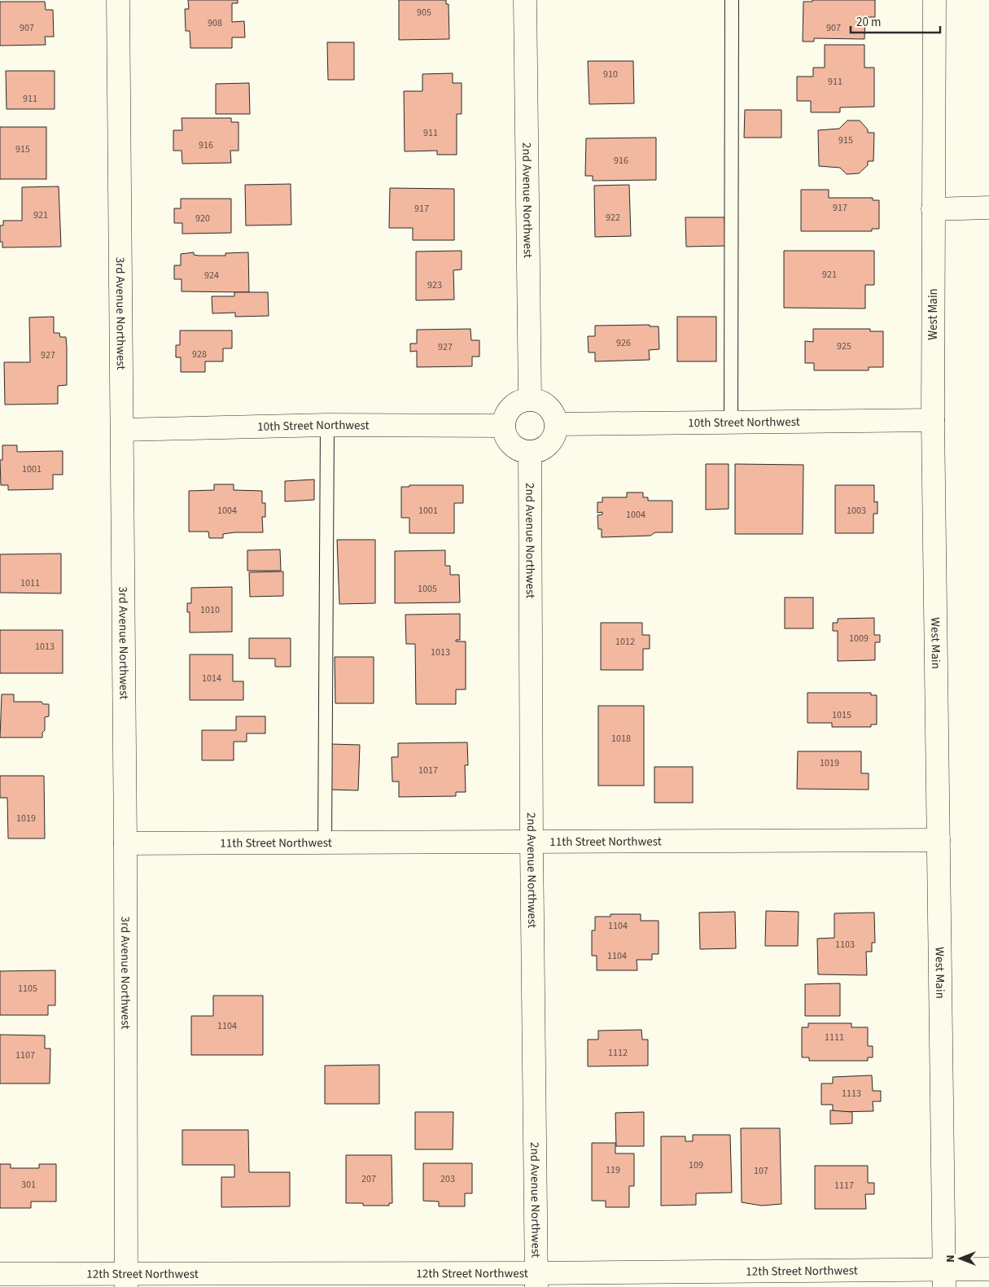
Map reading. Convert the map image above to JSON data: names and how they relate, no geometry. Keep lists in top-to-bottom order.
{
  "streets": {
    "street": [
      "2nd Avenue Northwest",
      "3rd Avenue Northwest",
      "West Main",
      "10th Street Northwest",
      "11th Street Northwest",
      "12th Street Northwest"
    ]
  },
  "crossings": [
    ["2nd Avenue Northwest", "10th Street Northwest"],
    ["2nd Avenue Northwest", "11th Street Northwest"],
    ["2nd Avenue Northwest", "12th Street Northwest"],
    ["3rd Avenue Northwest", "10th Street Northwest"],
    ["3rd Avenue Northwest", "11th Street Northwest"],
    ["3rd Avenue Northwest", "12th Street Northwest"],
    ["West Main", "10th Street Northwest"],
    ["West Main", "11th Street Northwest"],
    ["West Main", "12th Street Northwest"]
  ],
  "house_numbers": [
    "905",
    "908",
    "907",
    "907",
    "910",
    "911",
    "911",
    "911",
    "915",
    "916",
    "915",
    "916",
    "917",
    "917",
    "921",
    "922",
    "920",
    "921",
    "924",
    "923",
    "926",
    "925",
    "927",
    "928",
    "927",
    "1001",
    "1004",
    "1001",
    "1003",
    "1004",
    "1011",
    "1005",
    "1010",
    "1009",
    "1012",
    "1013",
    "1013",
    "1014",
    "1015",
    "1018",
    "1019",
    "1017",
    "1019",
    "1104",
    "1103",
    "1104",
    "1105",
    "1104",
    "1111",
    "1112",
    "1107",
    "1113",
    "109",
    "119",
    "107",
    "207",
    "203",
    "301",
    "1117"
  ],
  "scale_bar": "20 m",
  "north": "left"
}
